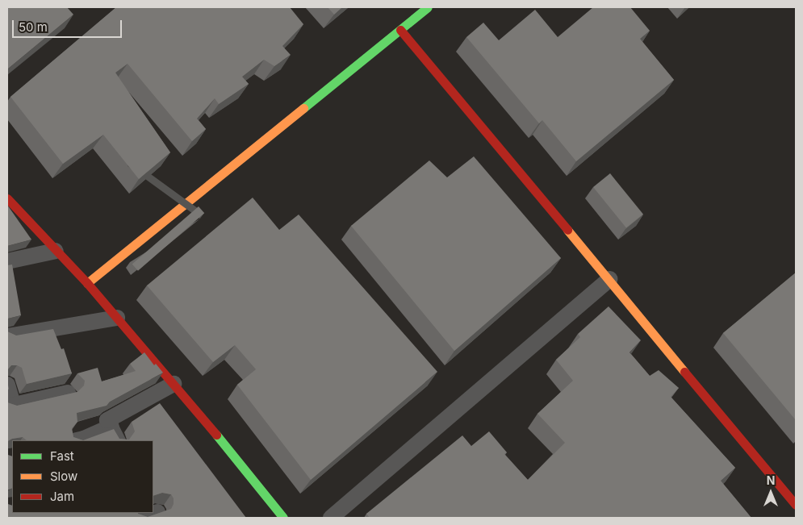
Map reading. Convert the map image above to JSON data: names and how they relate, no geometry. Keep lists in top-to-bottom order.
{
  "legend": ["Fast", "Slow", "Jam"],
  "scale_bar": "50 m",
  "north": "top"
}
